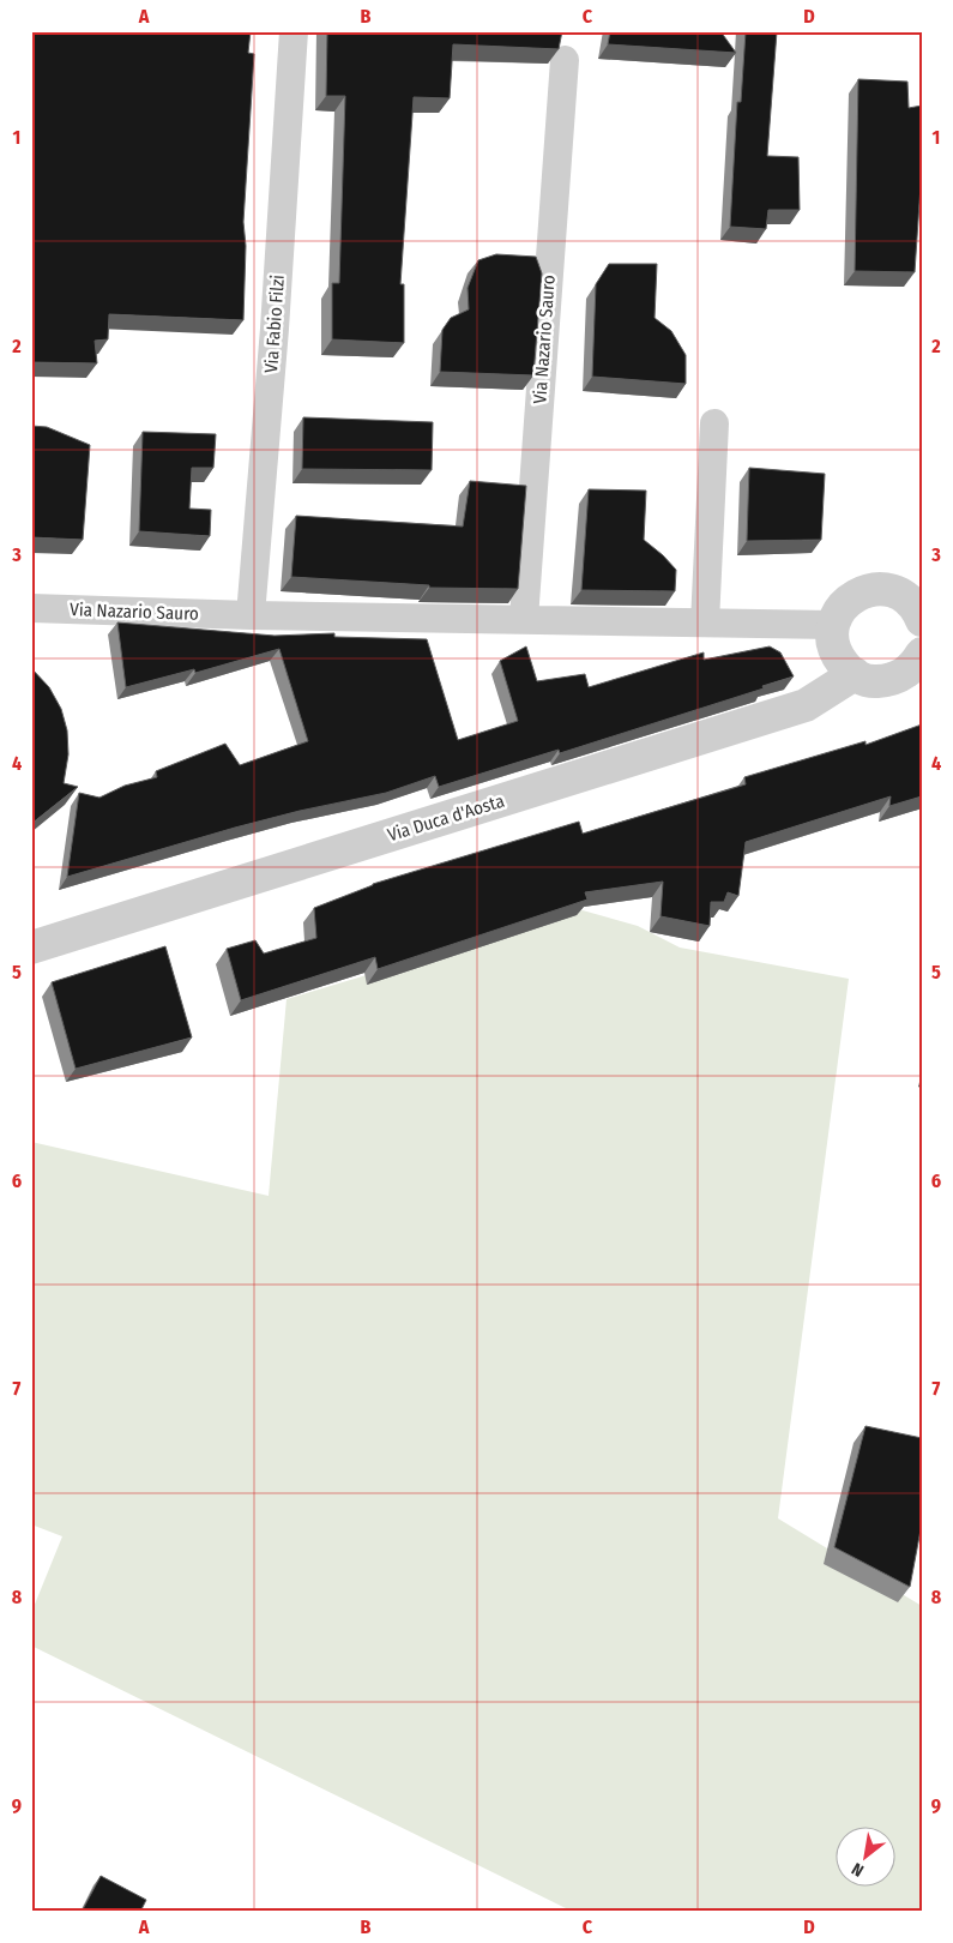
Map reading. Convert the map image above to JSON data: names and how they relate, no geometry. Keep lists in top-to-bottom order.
{
  "streets": {
    "street": ["Via Fabio Filzi", "Via Nazario Sauro", "Via Duca d'Aosta"]
  },
  "crossings": [
    ["Via Fabio Filzi", "Via Nazario Sauro"]
  ],
  "north": "bottom left",
  "grid": {
    "columns": [
      "A",
      "B",
      "C",
      "D"
    ],
    "rows": [
      "1",
      "2",
      "3",
      "4",
      "5",
      "6",
      "7",
      "8",
      "9"
    ]
  }
}
